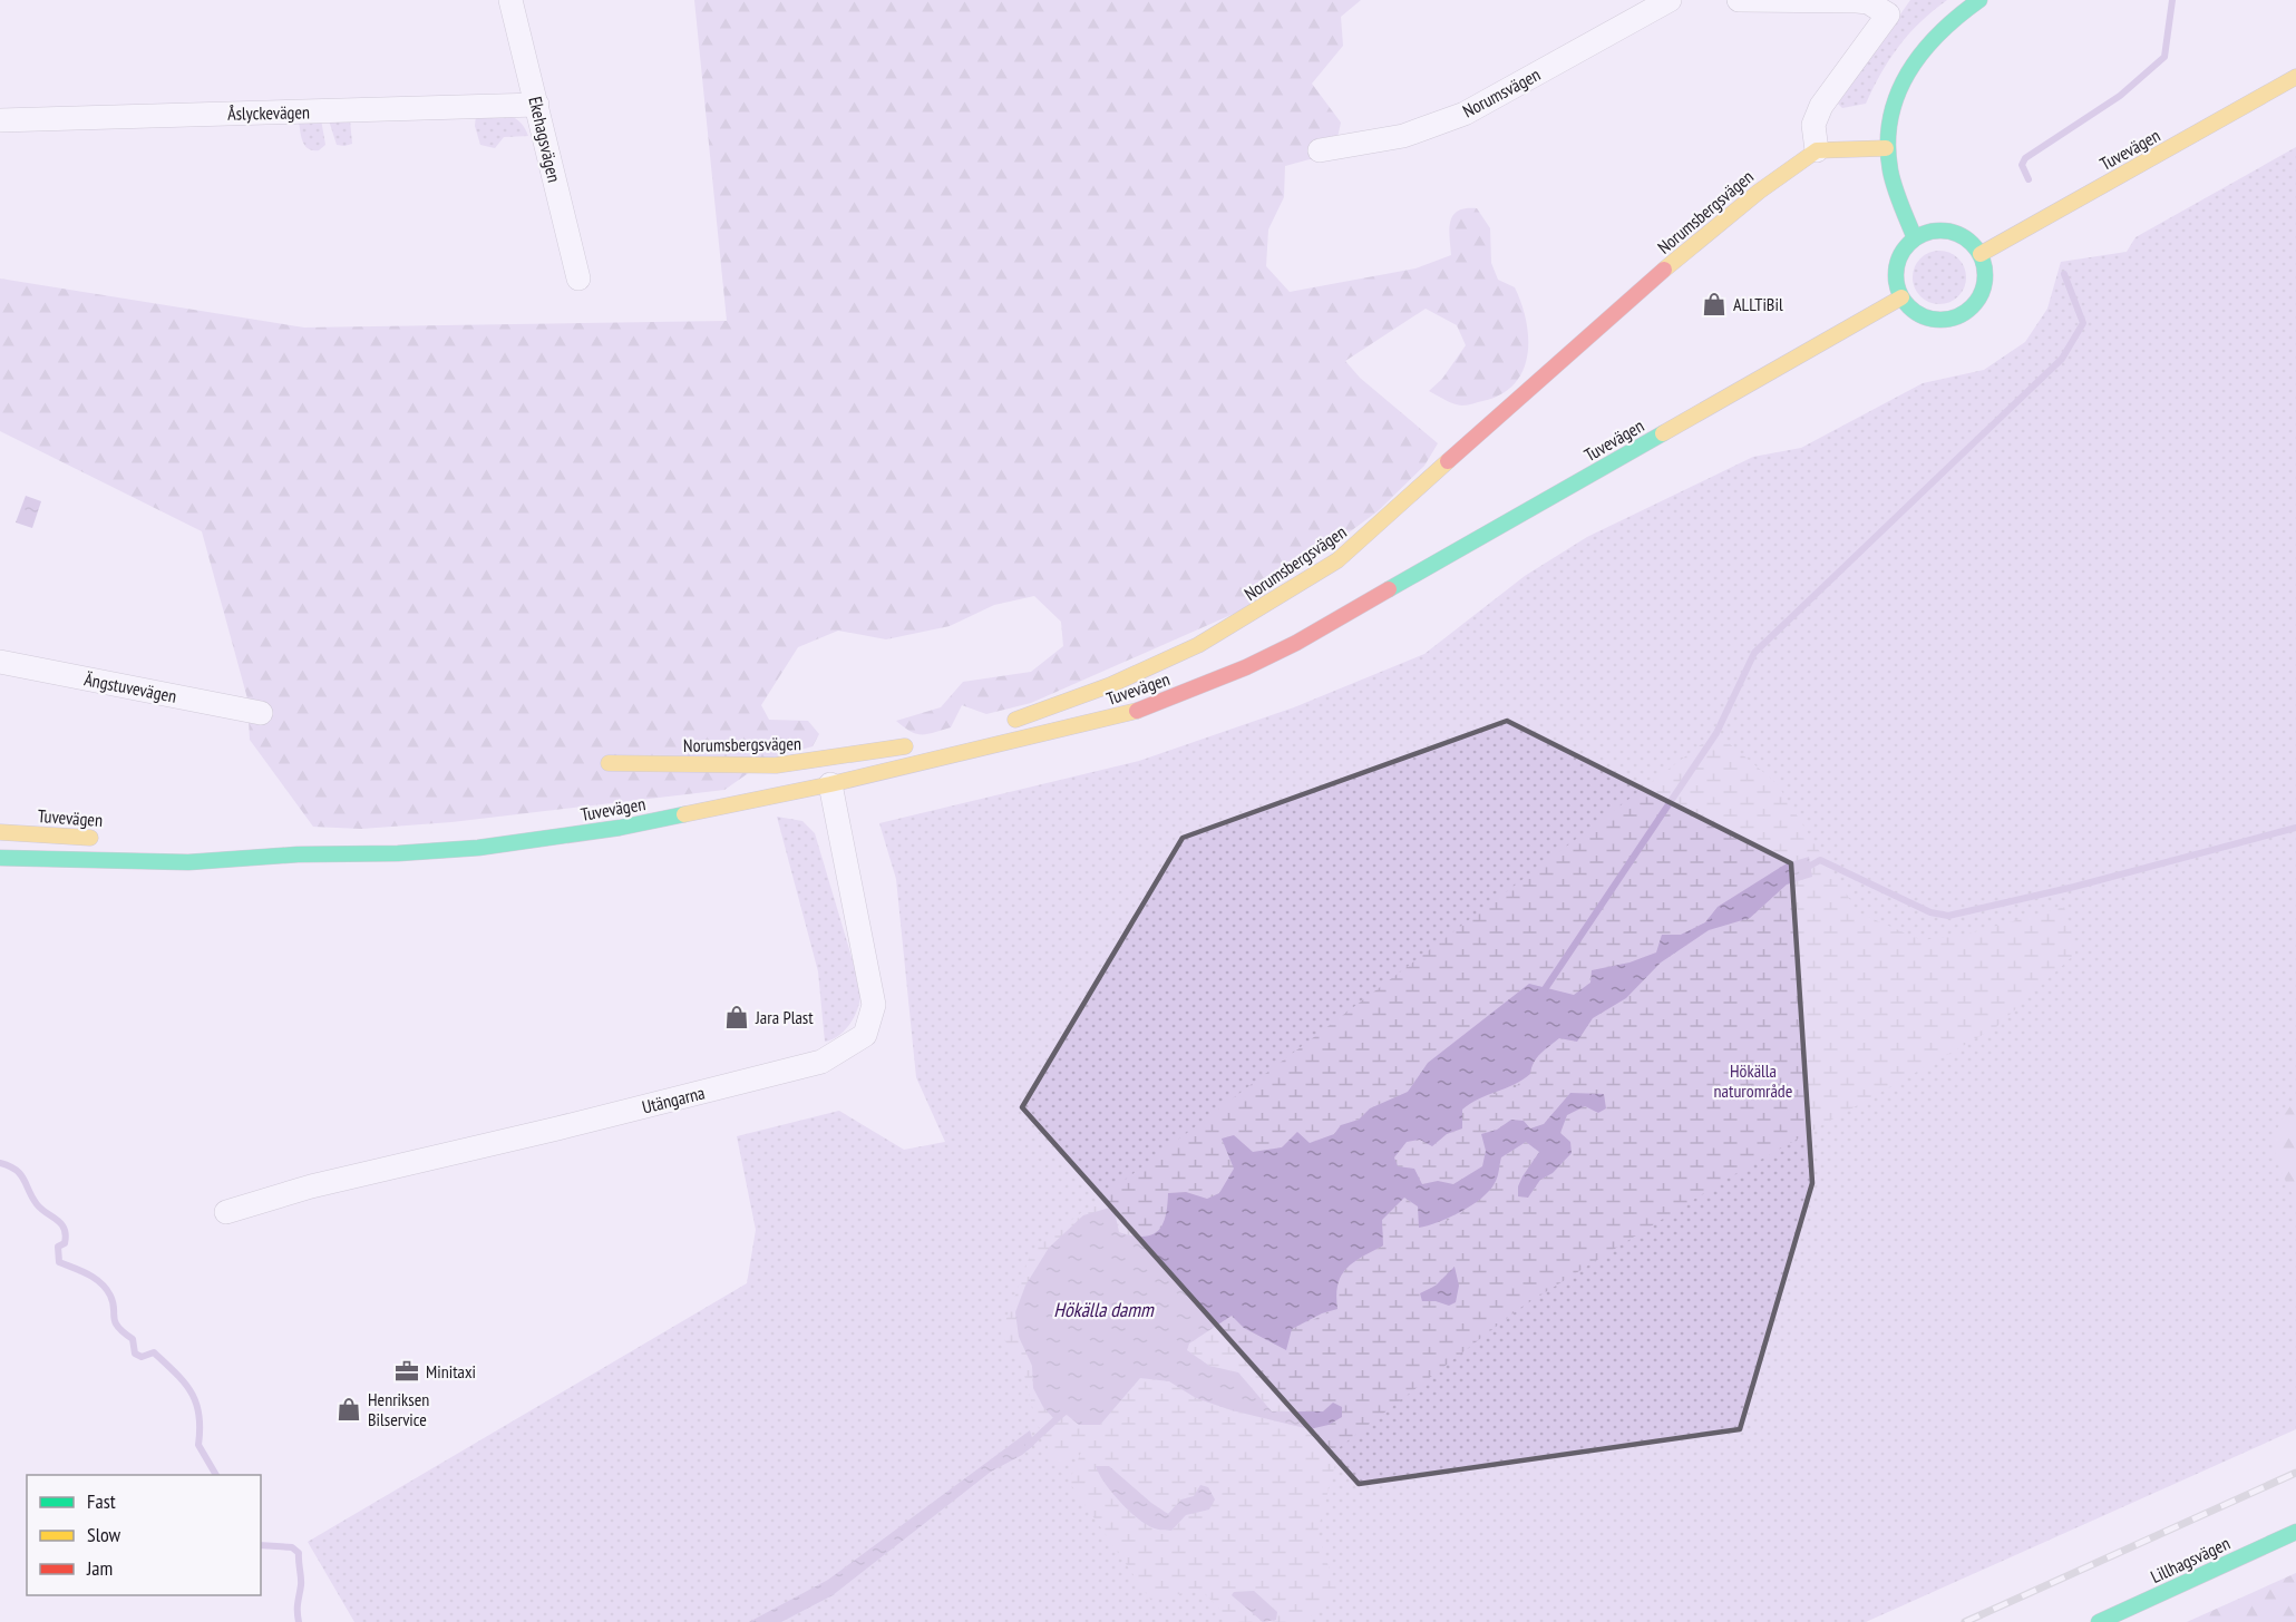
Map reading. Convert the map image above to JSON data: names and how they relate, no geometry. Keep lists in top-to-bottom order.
{
  "streets": {
    "main road": ["Tuvevägen", "Norumsbergsvägen", "Lillhagsvägen"],
    "street": [
      "Norumsvägen",
      "Åslyckevägen",
      "Ekehagsvägen",
      "Ängstuvevägen",
      "Utängarna"
    ]
  },
  "crossings": [
    ["Åslyckevägen", "Ekehagsvägen"],
    ["Tuvevägen", "Utängarna"]
  ],
  "water": ["Hökälla damm"],
  "parks": ["Hökälla naturområde"],
  "places": {
    "shop": ["ALLTiBil", "Jara Plast", "Henriksen Bilservice"],
    "office": ["Minitaxi"]
  },
  "legend": ["Fast", "Slow", "Jam"]
}
